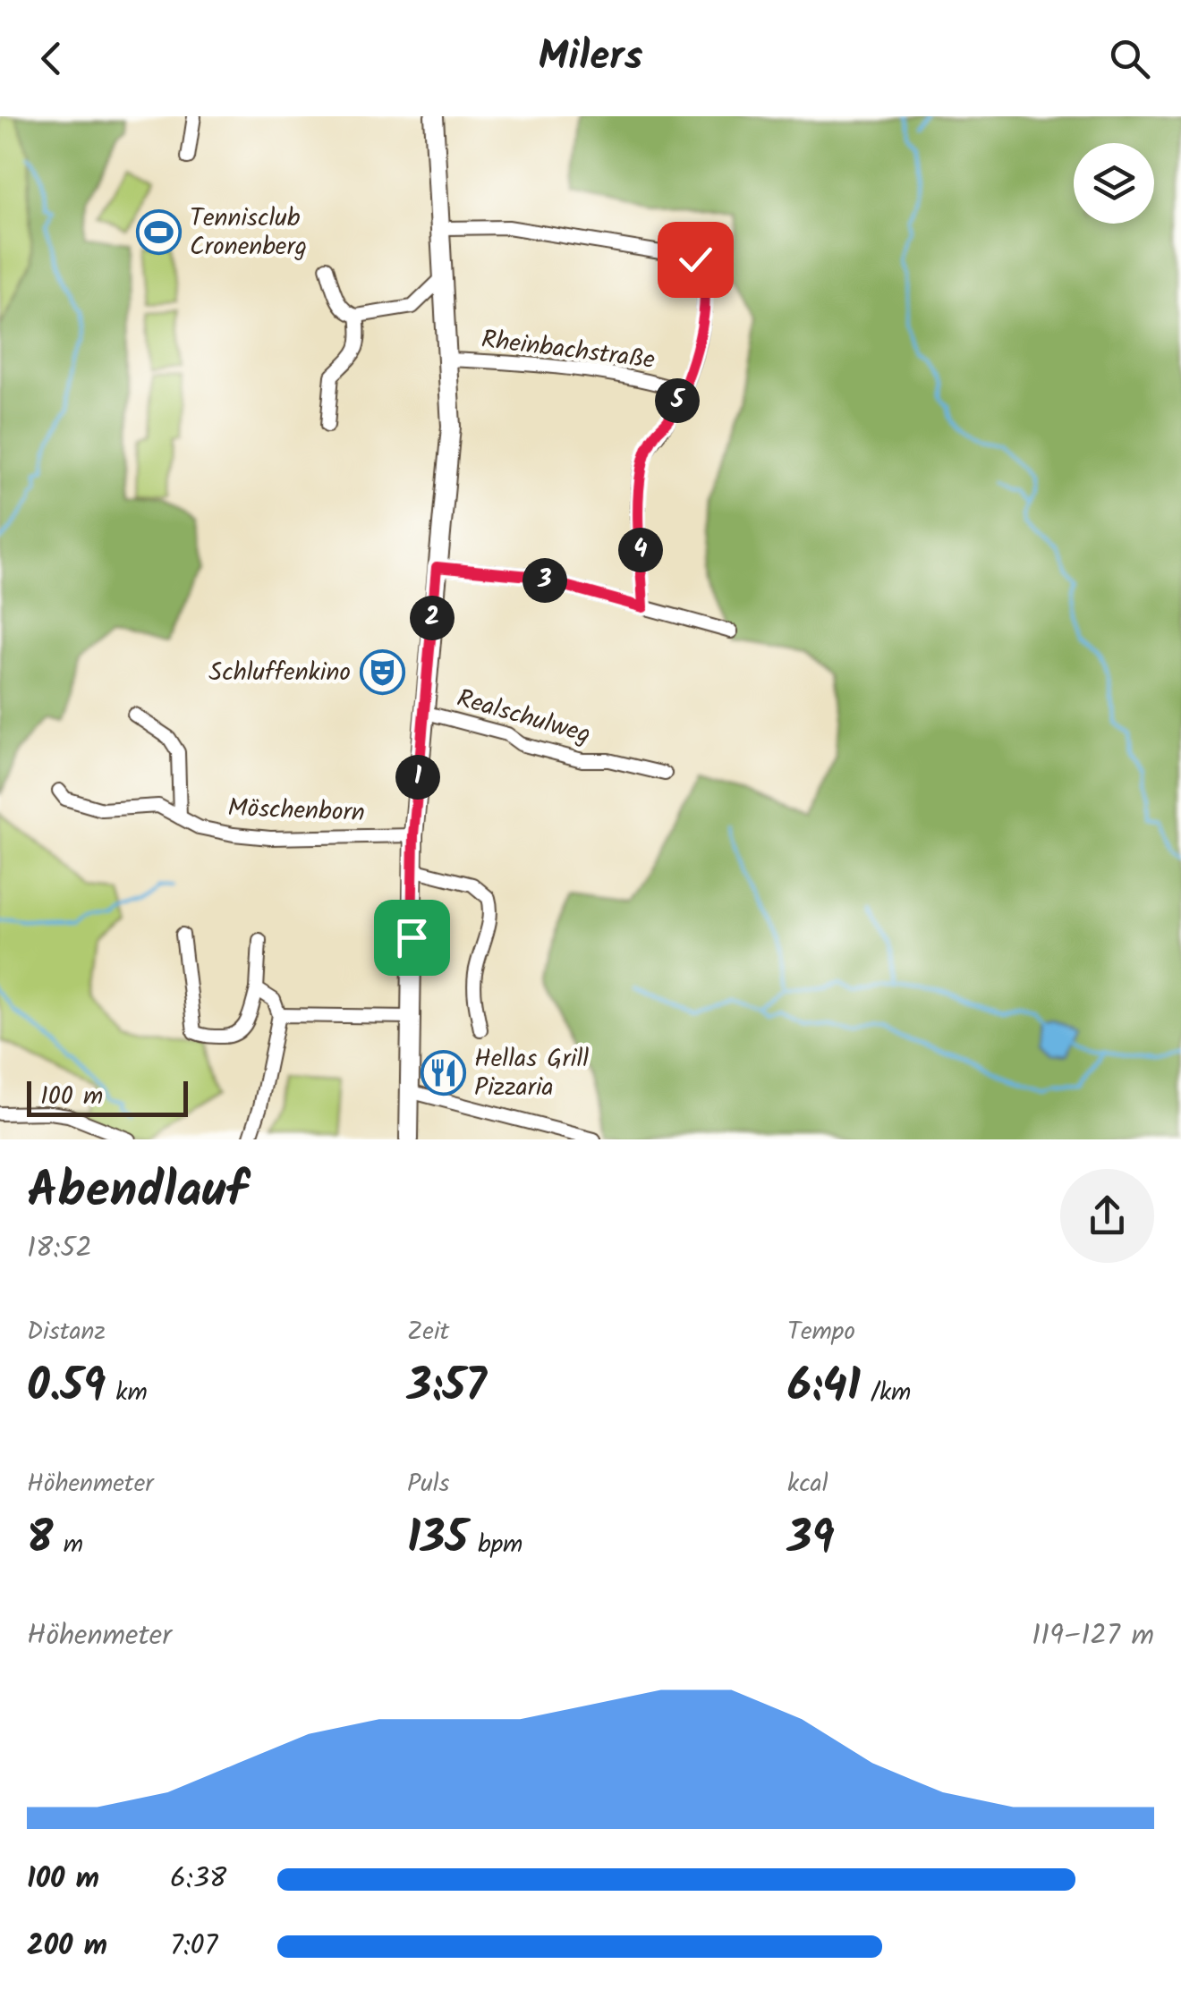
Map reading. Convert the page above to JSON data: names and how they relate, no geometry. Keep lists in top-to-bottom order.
{
  "streets": {
    "street": ["Rheinbachstraße", "Realschulweg", "Möschenborn"]
  },
  "places": {
    "sports": ["Tennisclub Cronenberg"],
    "theatre": ["Schluffenkino"],
    "restaurant": ["Hellas Grill Pizzaria"]
  },
  "scale_bar": "100 m",
  "page": {
    "header": "Milers",
    "pins": [
      "5",
      "4",
      "3",
      "2",
      "1"
    ],
    "scale": "100 m",
    "heading": ["Abendlauf", "18:52"],
    "stats": [
      ["Distanz", "0.59 km"],
      ["Zeit", "3:57"],
      ["Tempo", "6:41 /km"],
      ["Höhenmeter", "8 m"],
      ["Puls", "135 bpm"],
      ["kcal", "39"]
    ],
    "chart": ["Höhenmeter", "119–127 m"],
    "list": [
      {
        "name": "100 m",
        "note": "6:38"
      },
      {
        "name": "200 m",
        "note": "7:07"
      }
    ]
  }
}
